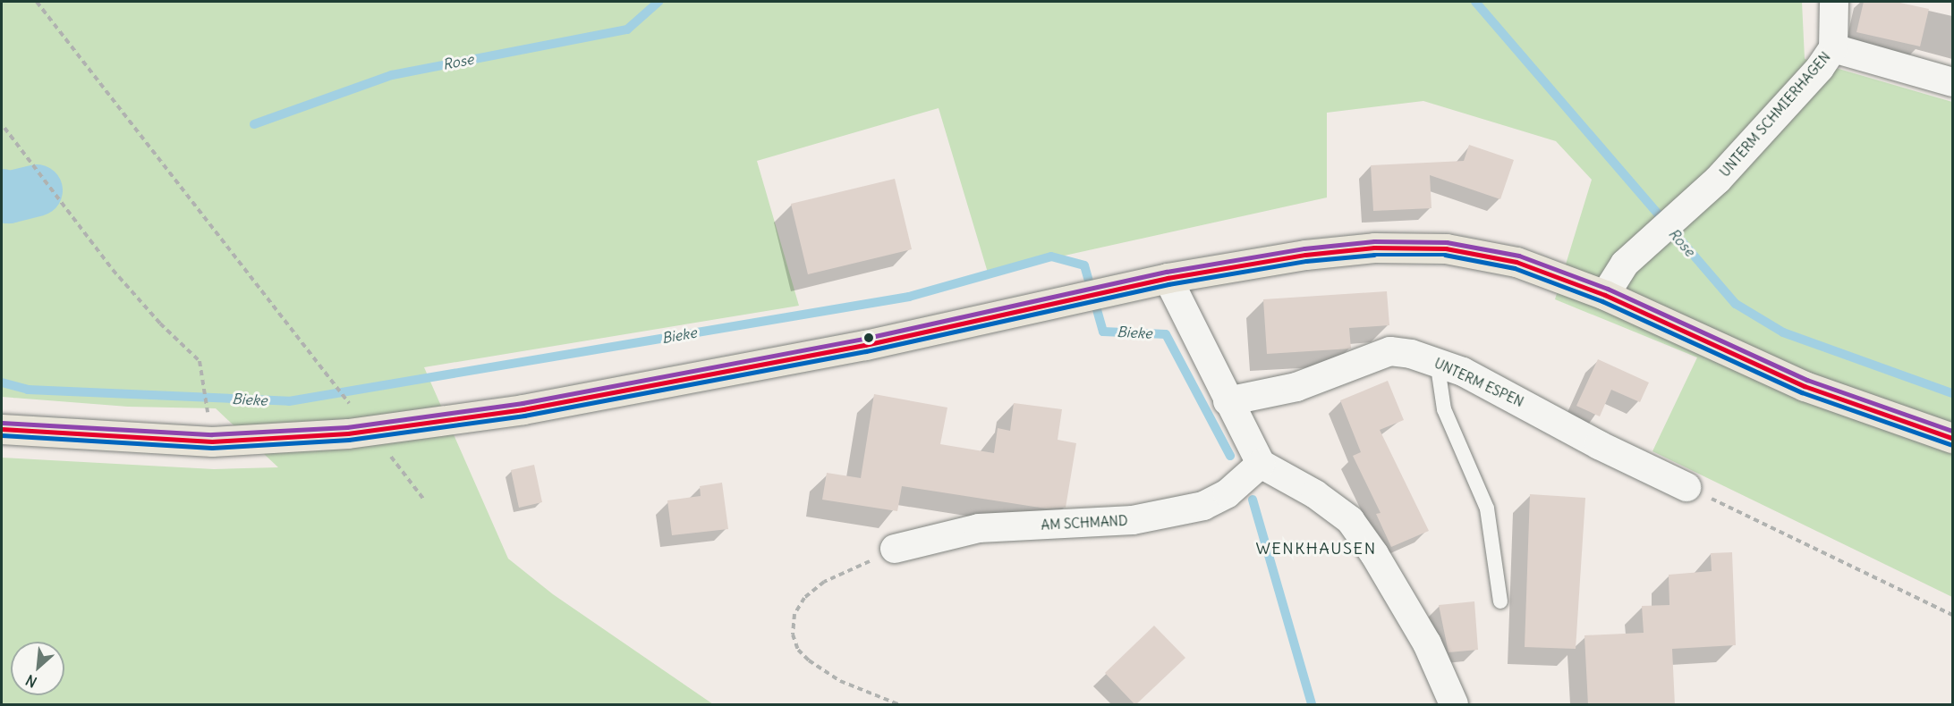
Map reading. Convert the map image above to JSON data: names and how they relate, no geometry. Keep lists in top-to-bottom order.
{
  "streets": {
    "street": ["UNTERM SCHMIERHAGEN", "UNTERM ESPEN", "AM SCHMAND"]
  },
  "districts": ["WENKHAUSEN"],
  "water": ["Rose", "Bieke"],
  "north": "bottom left"
}
